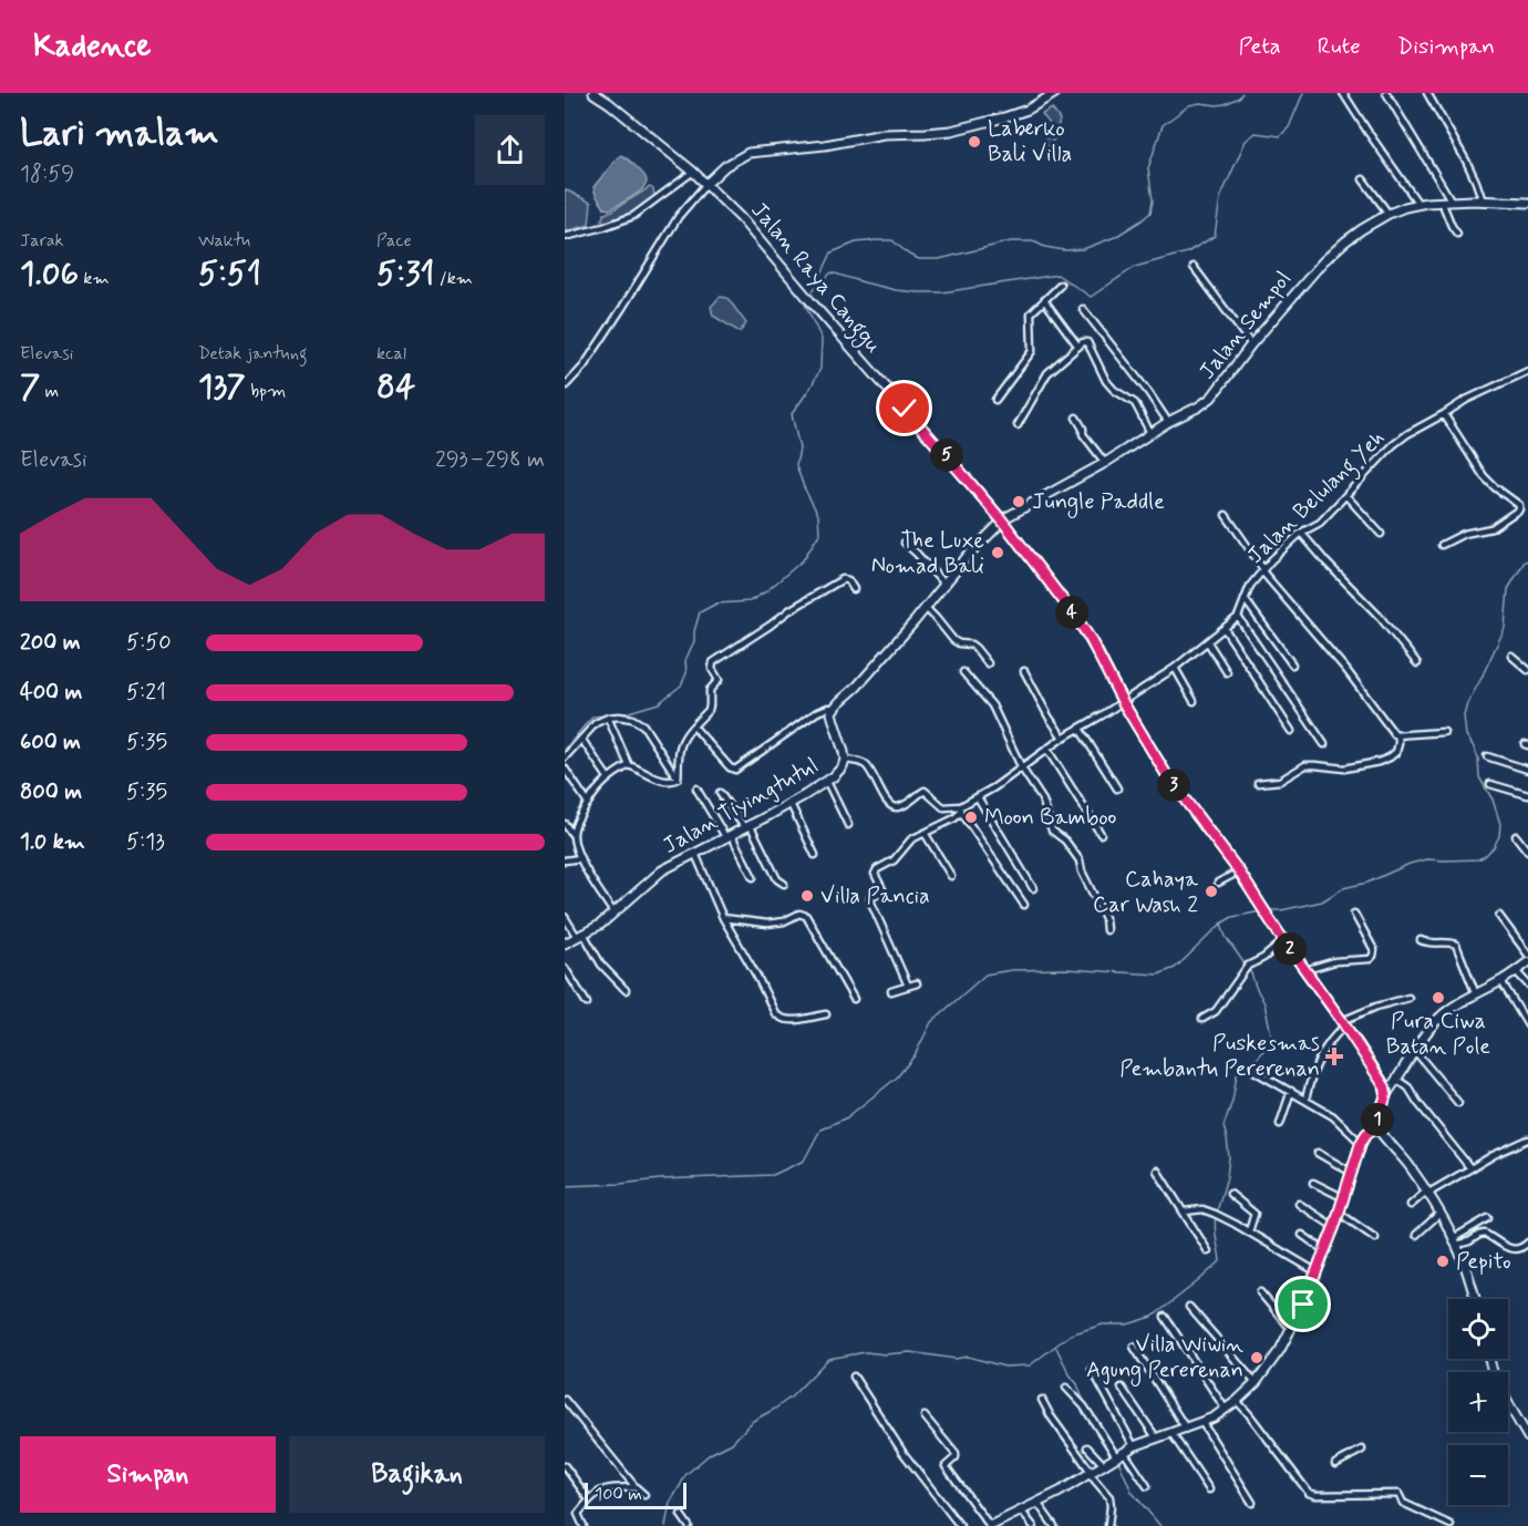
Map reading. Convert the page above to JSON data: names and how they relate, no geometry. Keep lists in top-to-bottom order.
{
  "streets": {
    "street": [
      "Jalan Raya Canggu",
      "Jalan Sempol",
      "Jalan Belulang Yeh",
      "Jalan Tiyingtutul"
    ]
  },
  "crossings": [
    ["Jalan Raya Canggu", "Jalan Sempol"],
    ["Jalan Raya Canggu", "Jalan Belulang Yeh"]
  ],
  "places": {
    "other": [
      "Laberko Bali Villa",
      "Jungle Paddle",
      "The Luxe Nomad Bali",
      "Moon Bamboo",
      "Cahaya Car Wash 2",
      "Villa Pancia",
      "Pura Ciwa Batan Pole",
      "Pepito",
      "Villa Wiwin Agung Pererenan"
    ],
    "health": ["Puskesmas Pembantu Pererenan"]
  },
  "scale_bar": "100 m",
  "page": {
    "header": "Kadence",
    "nav": ["Peta", "Rute", "Disimpan"],
    "heading": ["Lari malam", "18:59"],
    "stats": [
      ["Jarak", "1.06 km"],
      ["Waktu", "5:51"],
      ["Pace", "5:31 /km"],
      ["Elevasi", "7 m"],
      ["Detak jantung", "137 bpm"],
      ["kcal", "84"]
    ],
    "chart": ["Elevasi", "293–298 m"],
    "pins": [
      "5",
      "4",
      "3",
      "2",
      "1"
    ],
    "list": [
      {
        "name": "200 m",
        "note": "5:50"
      },
      {
        "name": "400 m",
        "note": "5:21"
      },
      {
        "name": "600 m",
        "note": "5:35"
      },
      {
        "name": "800 m",
        "note": "5:35"
      },
      {
        "name": "1.0 km",
        "note": "5:13"
      }
    ],
    "map_buttons": ["+", "−"],
    "buttons": ["Simpan", "Bagikan"],
    "scale": "100 m"
  }
}
